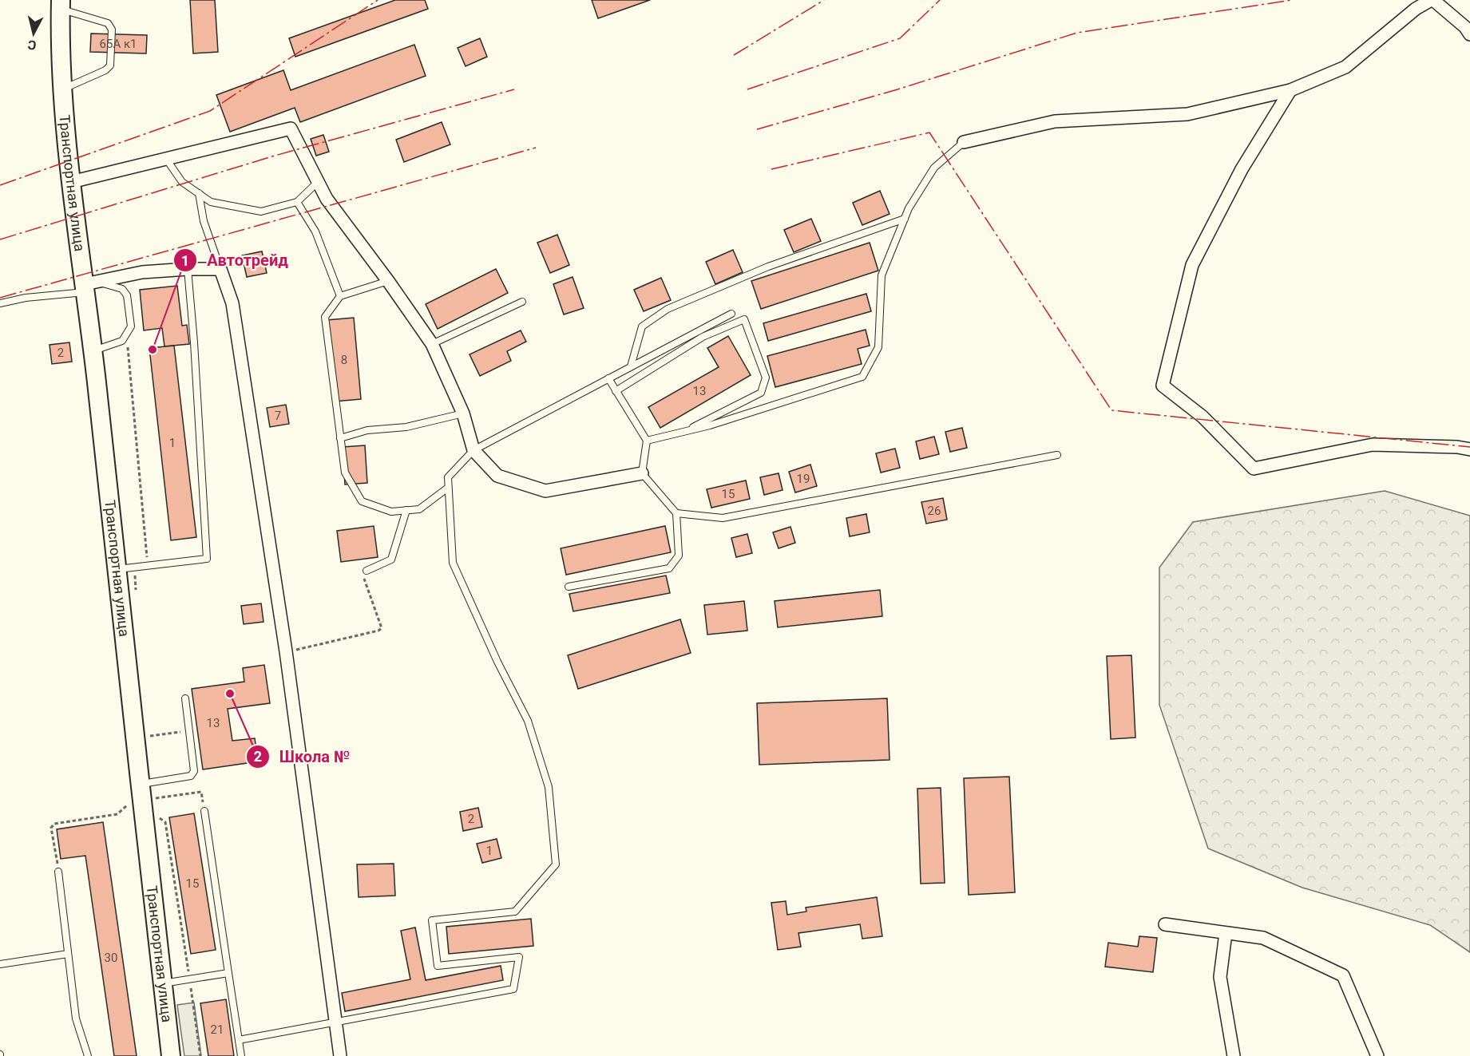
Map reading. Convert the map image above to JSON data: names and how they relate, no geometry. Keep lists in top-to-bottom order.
{
  "streets": {
    "main road": ["Транспортная улица"]
  },
  "places": ["Автотрейд", "Школа №"],
  "house_numbers": [
    "65А к1",
    "2",
    "8",
    "13",
    "7",
    "1",
    "19",
    "15",
    "26",
    "13",
    "2",
    "1",
    "15",
    "30",
    "21"
  ],
  "north": "bottom"
}
